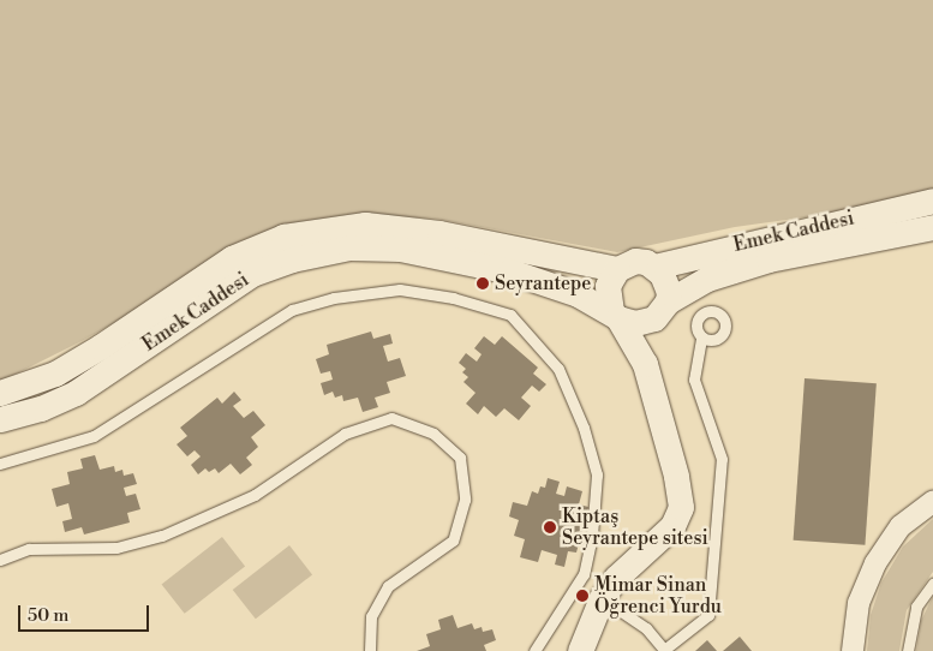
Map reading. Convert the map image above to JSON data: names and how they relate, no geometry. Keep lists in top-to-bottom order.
{
  "streets": {
    "street": ["Emek Caddesi"]
  },
  "places": ["Seyrantepe", "Kiptaş Seyrantepe sitesi", "Mimar Sinan Öğrenci Yurdu"],
  "scale_bar": "50 m"
}
